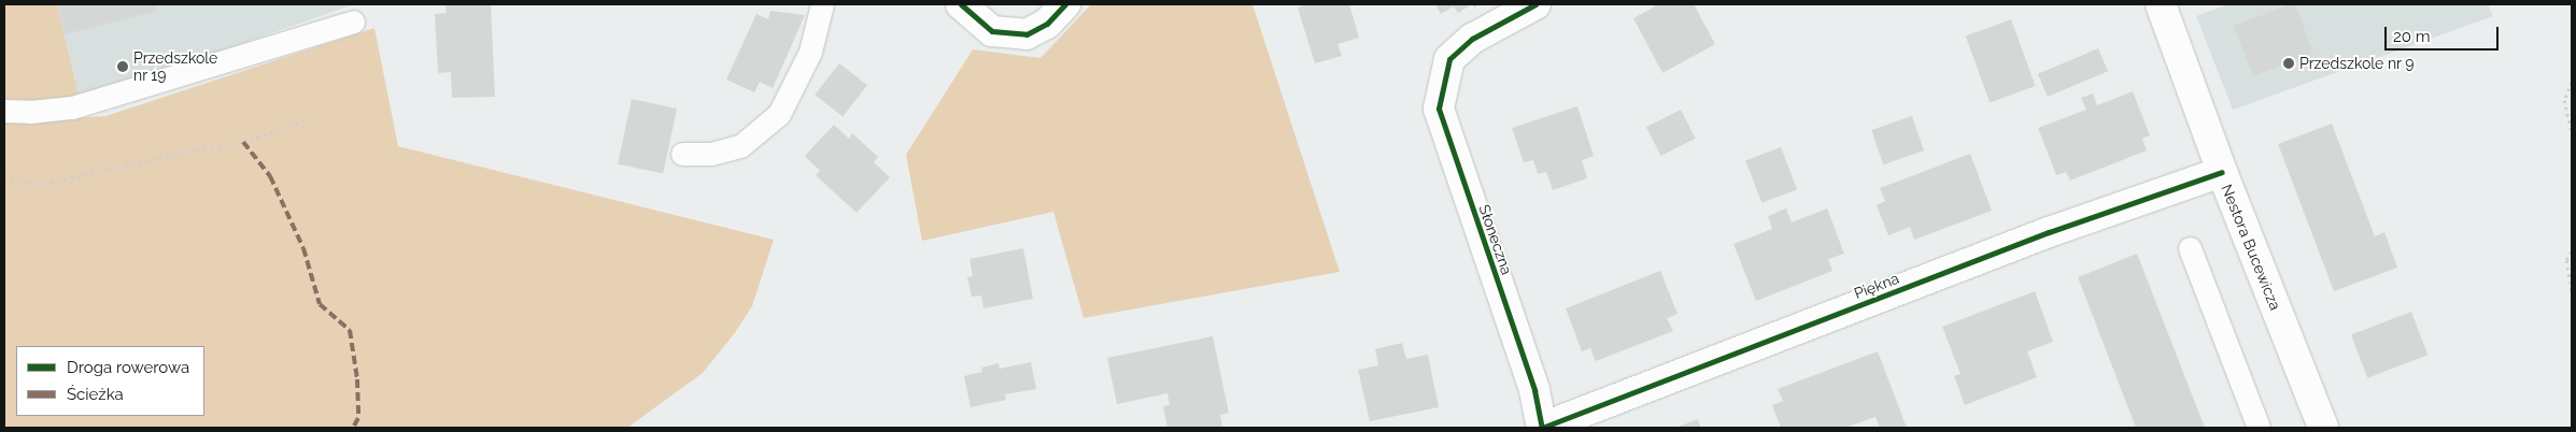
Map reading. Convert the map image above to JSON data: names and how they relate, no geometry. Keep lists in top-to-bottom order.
{
  "streets": {
    "street": ["Słoneczna", "Nestora Bucewicza", "Piękna"]
  },
  "crossings": [
    ["Słoneczna", "Piękna"],
    ["Nestora Bucewicza", "Piękna"]
  ],
  "places": ["Przedszkole nr 9", "Przedszkole nr 19"],
  "legend": ["Droga rowerowa", "Ścieżka"],
  "scale_bar": "20 m"
}
